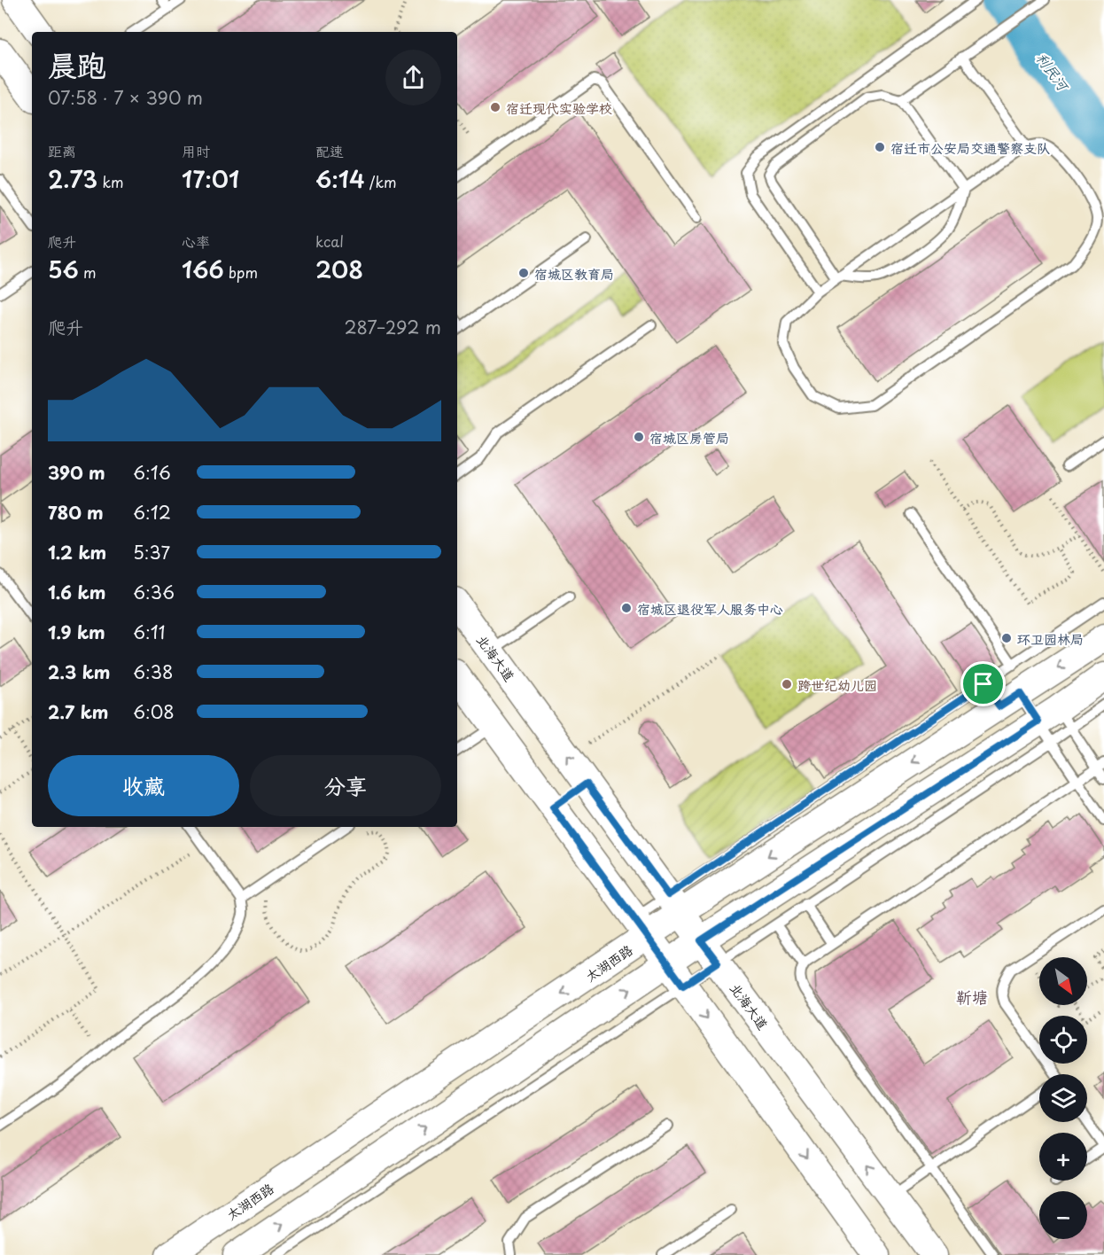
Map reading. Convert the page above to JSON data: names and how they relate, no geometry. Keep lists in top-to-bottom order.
{
  "streets": {
    "street": ["北海大道", "太湖西路"]
  },
  "crossings": [
    ["北海大道", "太湖西路"]
  ],
  "districts": ["靳塘"],
  "water": ["利民河"],
  "places": [
    "宿迁现代实验学校",
    "宿迁市公安局交通警察支队",
    "宿城区教育局",
    "宿城区房管局",
    "宿城区退役军人服务中心",
    "环卫园林局",
    "跨世纪幼儿园"
  ],
  "north": "bottom right",
  "page": {
    "heading": ["晨跑", "07:58 · 7 × 390 m"],
    "stats": [
      ["距离", "2.73 km"],
      ["用时", "17:01"],
      ["配速", "6:14 /km"],
      ["爬升", "56 m"],
      ["心率", "166 bpm"],
      ["kcal", "208"]
    ],
    "chart": ["爬升", "287–292 m"],
    "list": [
      {
        "name": "390 m",
        "note": "6:16"
      },
      {
        "name": "780 m",
        "note": "6:12"
      },
      {
        "name": "1.2 km",
        "note": "5:37"
      },
      {
        "name": "1.6 km",
        "note": "6:36"
      },
      {
        "name": "1.9 km",
        "note": "6:11"
      },
      {
        "name": "2.3 km",
        "note": "6:38"
      },
      {
        "name": "2.7 km",
        "note": "6:08"
      }
    ],
    "buttons": ["收藏", "分享"],
    "map_buttons": ["+", "−"]
  }
}
